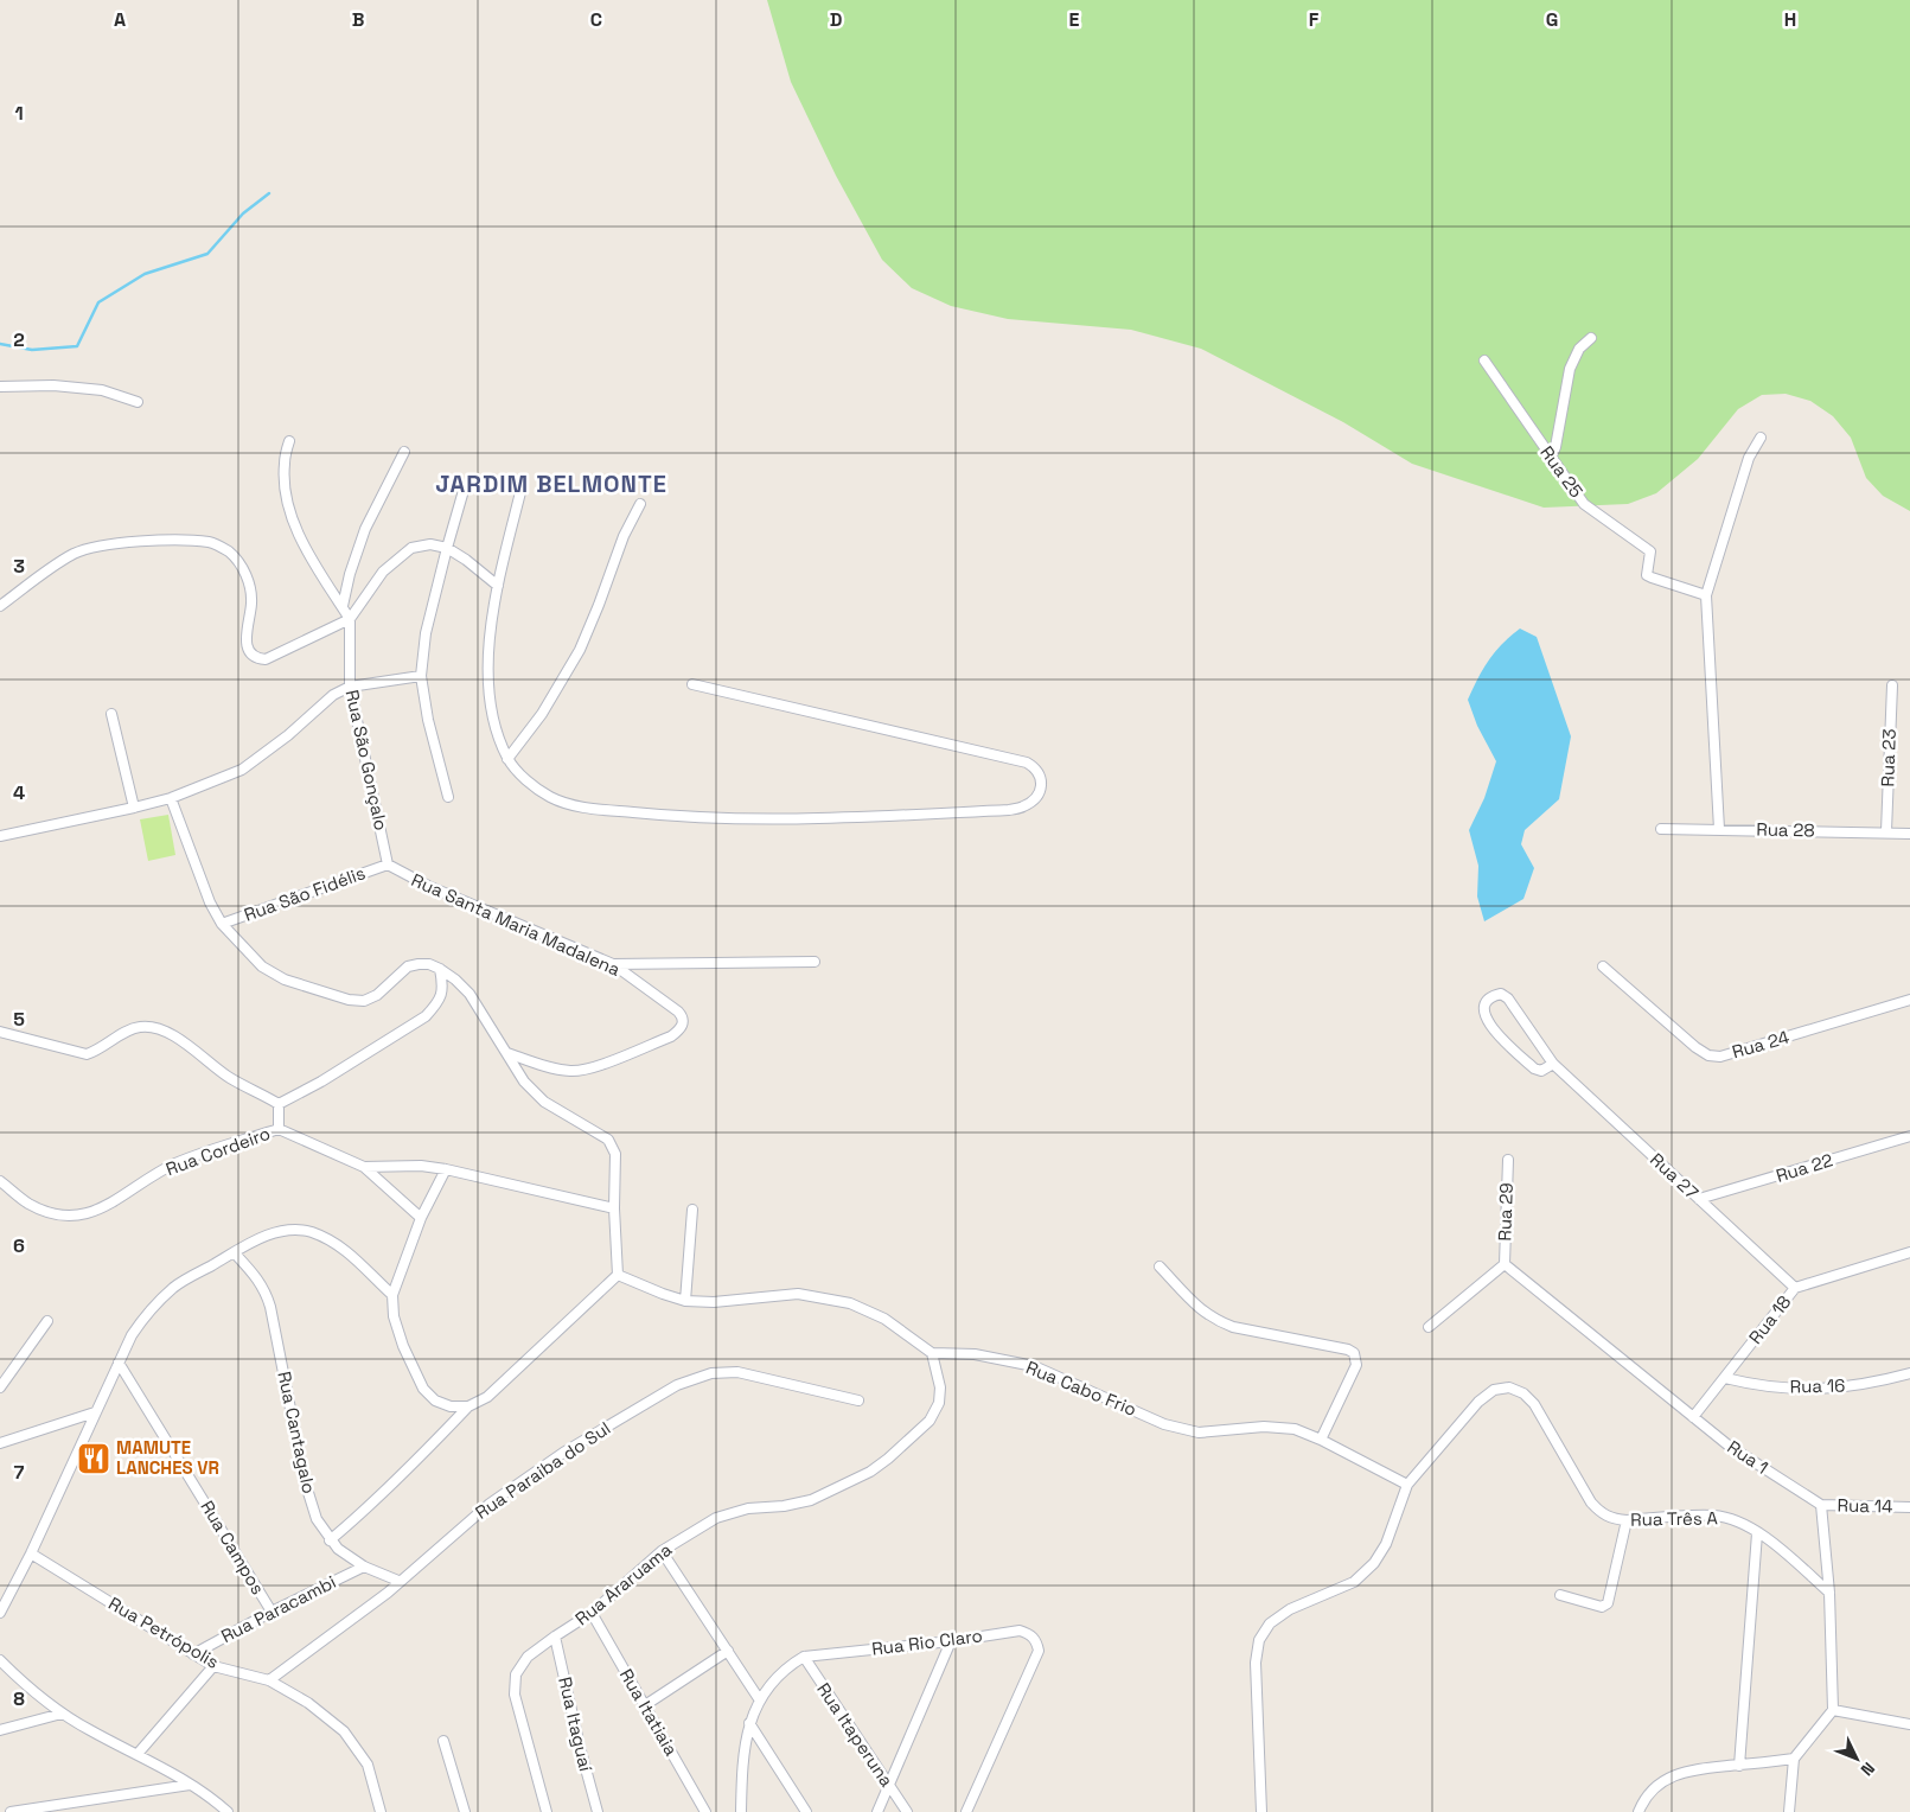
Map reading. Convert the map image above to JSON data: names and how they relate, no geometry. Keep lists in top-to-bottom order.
{
  "streets": {
    "street": [
      "Rua 25",
      "Rua 23",
      "Rua São Gonçalo",
      "Rua 28",
      "Rua São Fidélis",
      "Rua Santa Maria Madalena",
      "Rua 24",
      "Rua Cordeiro",
      "Rua 22",
      "Rua 27",
      "Rua 29",
      "Rua 18",
      "Rua 16",
      "Rua Cabo Frio",
      "Rua Cantagalo",
      "Rua 1",
      "Rua Paraiba do Sul",
      "Rua 14",
      "Rua Três A",
      "Rua Campos",
      "Rua Araruama",
      "Rua Paracambi",
      "Rua Petrópolis",
      "Rua Rio Claro",
      "Rua Itatiaia",
      "Rua Itaguaí",
      "Rua Itaperuna"
    ]
  },
  "crossings": [
    ["Rua 23", "Rua 28"],
    ["Rua São Gonçalo", "Rua São Fidélis"],
    ["Rua São Gonçalo", "Rua Santa Maria Madalena"],
    ["Rua São Fidélis", "Rua Santa Maria Madalena"],
    ["Rua 22", "Rua 27"],
    ["Rua 27", "Rua 18"],
    ["Rua 29", "Rua 1"],
    ["Rua 18", "Rua 16"],
    ["Rua 18", "Rua 1"],
    ["Rua Cabo Frio", "Rua Três A"],
    ["Rua Cabo Frio", "Rua Araruama"],
    ["Rua Cantagalo", "Rua Paraiba do Sul"],
    ["Rua Cantagalo", "Rua Paracambi"],
    ["Rua 1", "Rua 14"],
    ["Rua Paraiba do Sul", "Rua Petrópolis"],
    ["Rua Campos", "Rua Paracambi"],
    ["Rua Araruama", "Rua Itatiaia"],
    ["Rua Araruama", "Rua Itaguaí"],
    ["Rua Paracambi", "Rua Petrópolis"],
    ["Rua Rio Claro", "Rua Itaperuna"]
  ],
  "districts": ["JARDIM BELMONTE"],
  "places": {
    "restaurant": ["MAMUTE LANCHES VR"]
  },
  "north": "bottom right",
  "grid": {
    "columns": [
      "A",
      "B",
      "C",
      "D",
      "E",
      "F",
      "G",
      "H"
    ],
    "rows": [
      "1",
      "2",
      "3",
      "4",
      "5",
      "6",
      "7",
      "8"
    ]
  }
}
